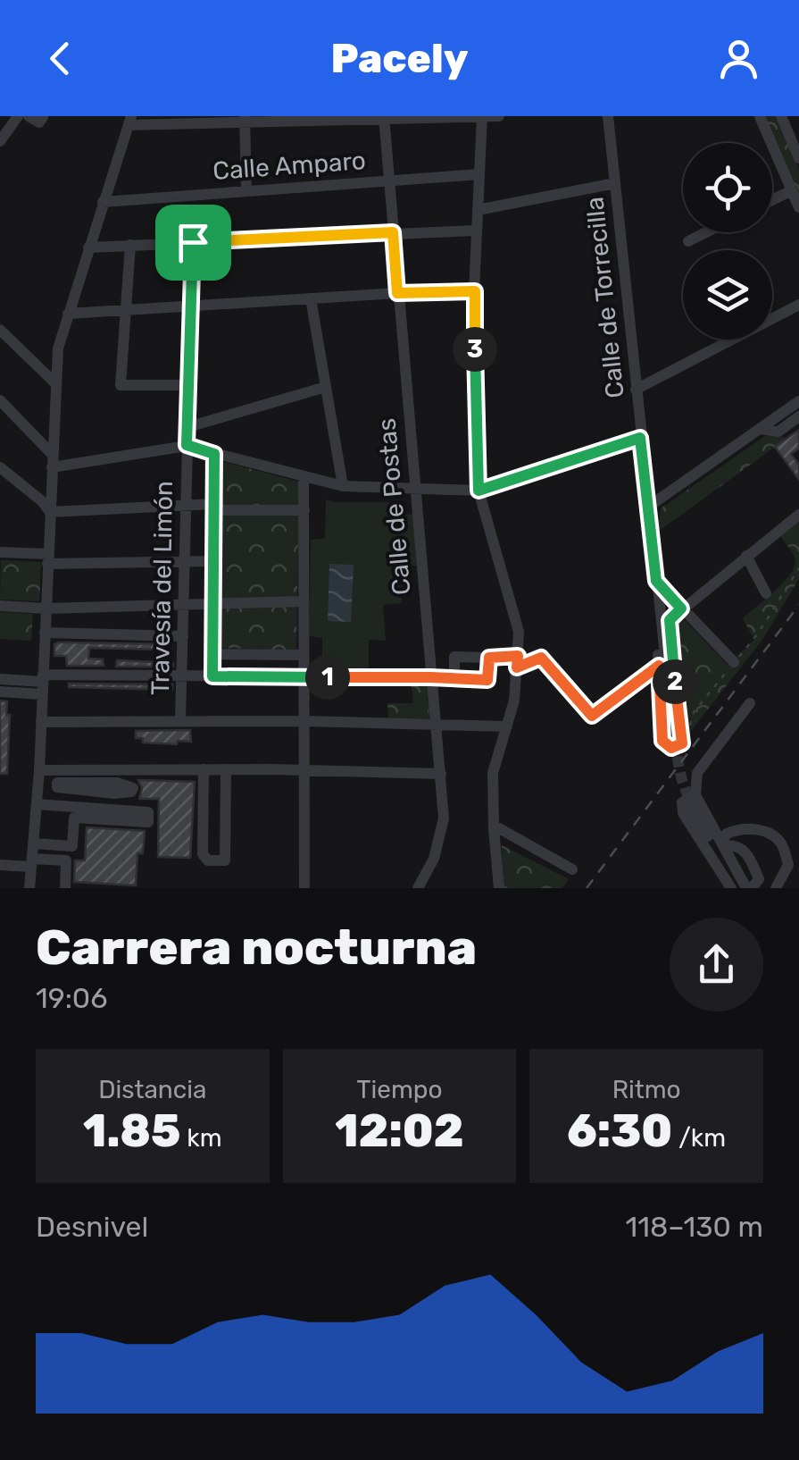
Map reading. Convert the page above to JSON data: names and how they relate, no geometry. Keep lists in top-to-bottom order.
{
  "streets": {
    "street": [
      "Calle Amparo",
      "Calle de Torrecilla",
      "Calle de Postas",
      "Travesía del Limón"
    ]
  },
  "crossings": [
    ["Calle Amparo", "Calle de Postas"]
  ],
  "page": {
    "header": "Pacely",
    "pins": ["3", "1", "2"],
    "heading": ["Carrera nocturna", "19:06"],
    "stats": [
      ["Distancia", "1.85 km"],
      ["Tiempo", "12:02"],
      ["Ritmo", "6:30 /km"]
    ],
    "chart": ["Desnivel", "118–130 m"]
  }
}
